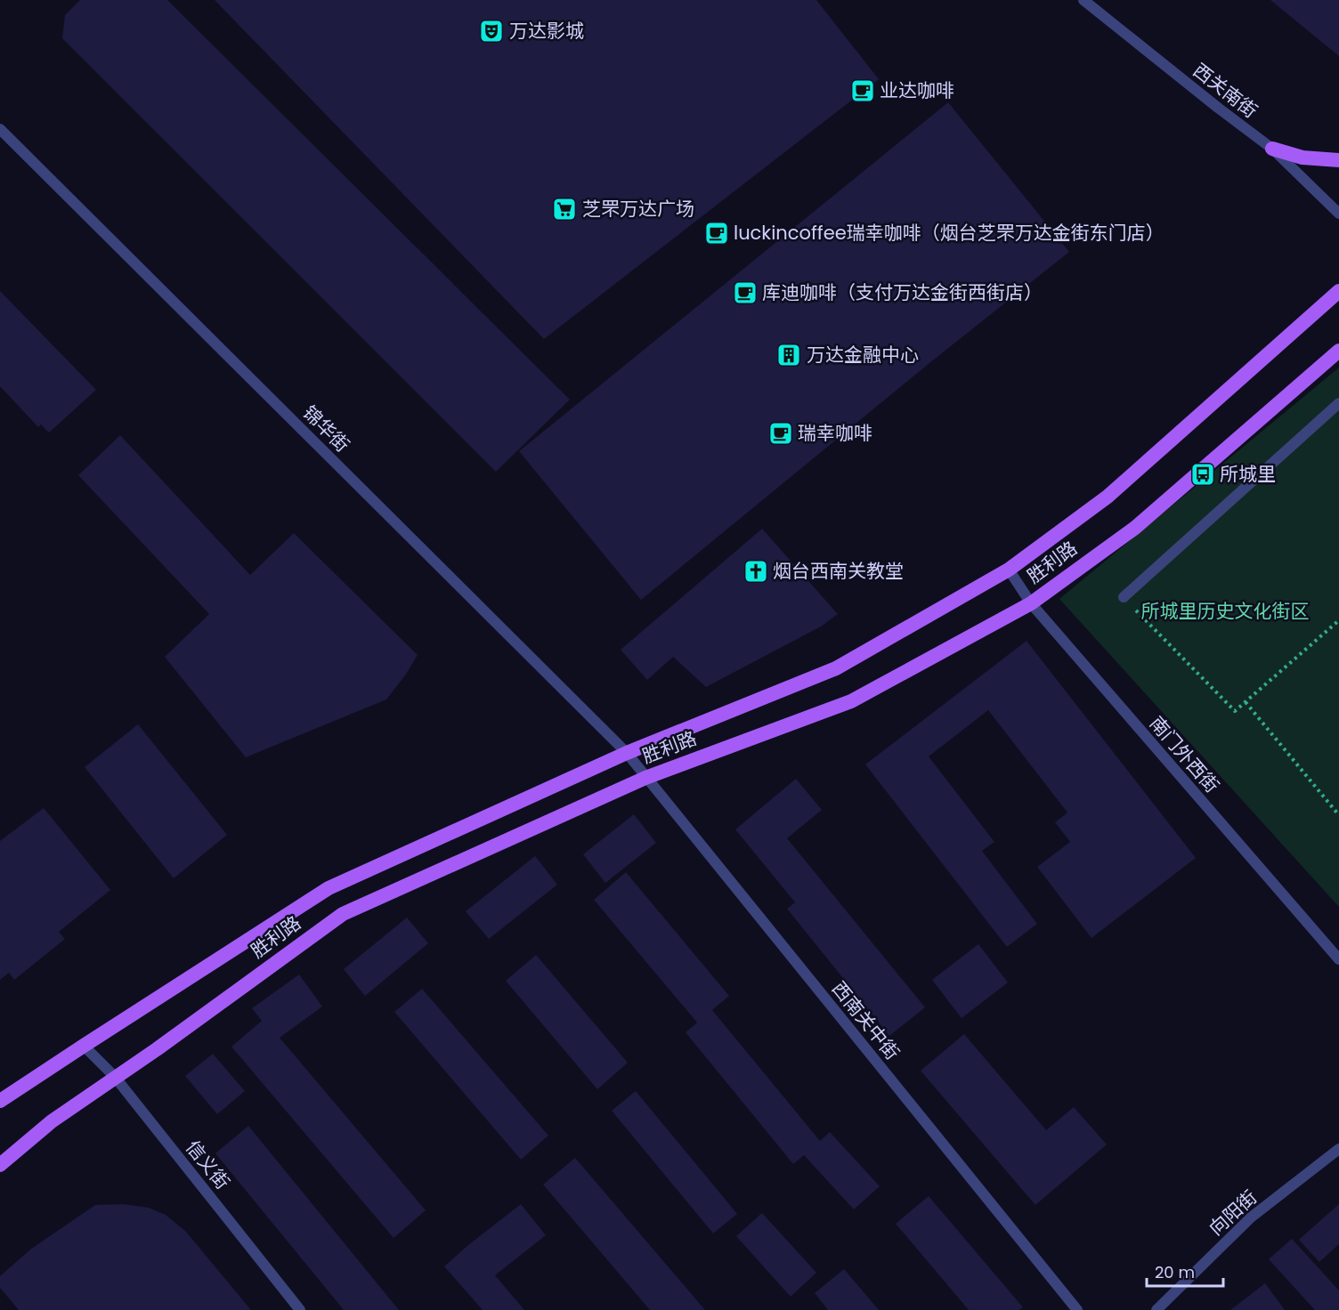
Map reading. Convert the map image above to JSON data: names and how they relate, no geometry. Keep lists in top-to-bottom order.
{
  "streets": {
    "main road": ["胜利路"],
    "street": [
      "西关南街",
      "锦华街",
      "南门外西街",
      "西南关中街",
      "信义街",
      "向阳街"
    ]
  },
  "crossings": [
    ["锦华街", "胜利路"],
    ["锦华街", "西南关中街"],
    ["胜利路", "南门外西街"],
    ["胜利路", "西南关中街"],
    ["胜利路", "信义街"]
  ],
  "parks": ["所城里历史文化街区"],
  "places": {
    "theatre": ["万达影城"],
    "cafe": [
      "业达咖啡",
      "luckincoffee瑞幸咖啡（烟台芝罘万达金街东门店）",
      "库迪咖啡（支付万达金街西街店）",
      "瑞幸咖啡"
    ],
    "supermarket": ["芝罘万达广场"],
    "building": ["万达金融中心"],
    "bus stop": ["所城里"],
    "church": ["烟台西南关教堂"]
  },
  "scale_bar": "20 m"
}
